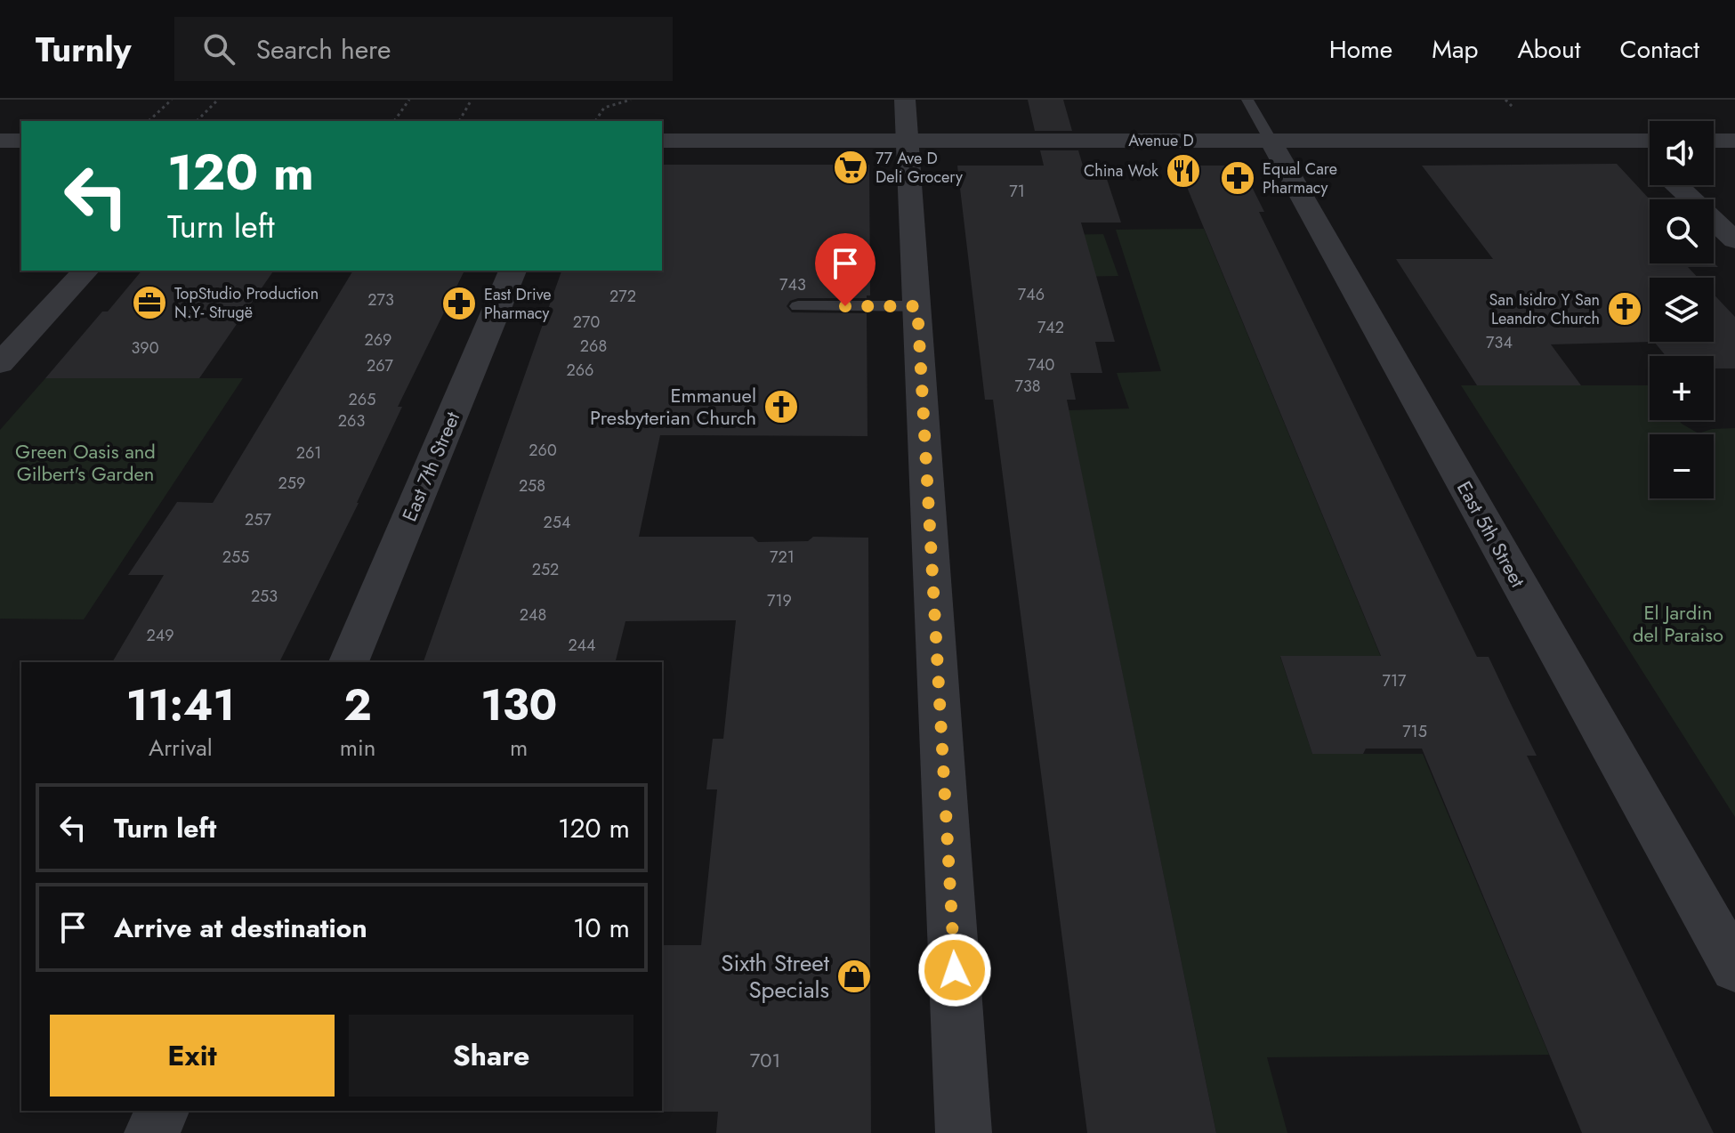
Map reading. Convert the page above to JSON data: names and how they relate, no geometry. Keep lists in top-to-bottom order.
{
  "streets": {
    "street": ["Avenue D", "East 7th Street", "East 5th Street"]
  },
  "crossings": [
    ["Avenue D", "East 5th Street"]
  ],
  "parks": ["Green Oasis and Gilbert's Garden", "El Jardin del Paraiso"],
  "places": {
    "supermarket": ["77 Ave D Deli Grocery"],
    "restaurant": ["China Wok"],
    "pharmacy": ["Equal Care Pharmacy", "East Drive Pharmacy"],
    "office": ["TopStudio Production N.Y- Strugë"],
    "church": ["San Isidro Y San Leandro Church", "Emmanuel Presbyterian Church"],
    "shop": ["Sixth Street Specials"]
  },
  "house_numbers": [
    "71",
    "743",
    "746",
    "272",
    "273",
    "270",
    "742",
    "269",
    "734",
    "268",
    "390",
    "740",
    "267",
    "266",
    "738",
    "265",
    "263",
    "260",
    "261",
    "259",
    "258",
    "257",
    "254",
    "255",
    "721",
    "252",
    "253",
    "719",
    "248",
    "249",
    "244",
    "717",
    "715",
    "701"
  ],
  "page": {
    "header": "Turnly",
    "search": "Search here",
    "nav": [
      "Home",
      "Map",
      "About",
      "Contact"
    ],
    "map_buttons": ["+", "−"],
    "turn": ["120 m", "Turn left"],
    "eta": [
      "11:41",
      "Arrival",
      "2",
      "min",
      "130",
      "m"
    ],
    "list": [
      {
        "name": "Turn left",
        "value": "120 m"
      },
      {
        "name": "Arrive at destination",
        "value": "10 m"
      }
    ],
    "buttons": ["Exit", "Share"]
  }
}
